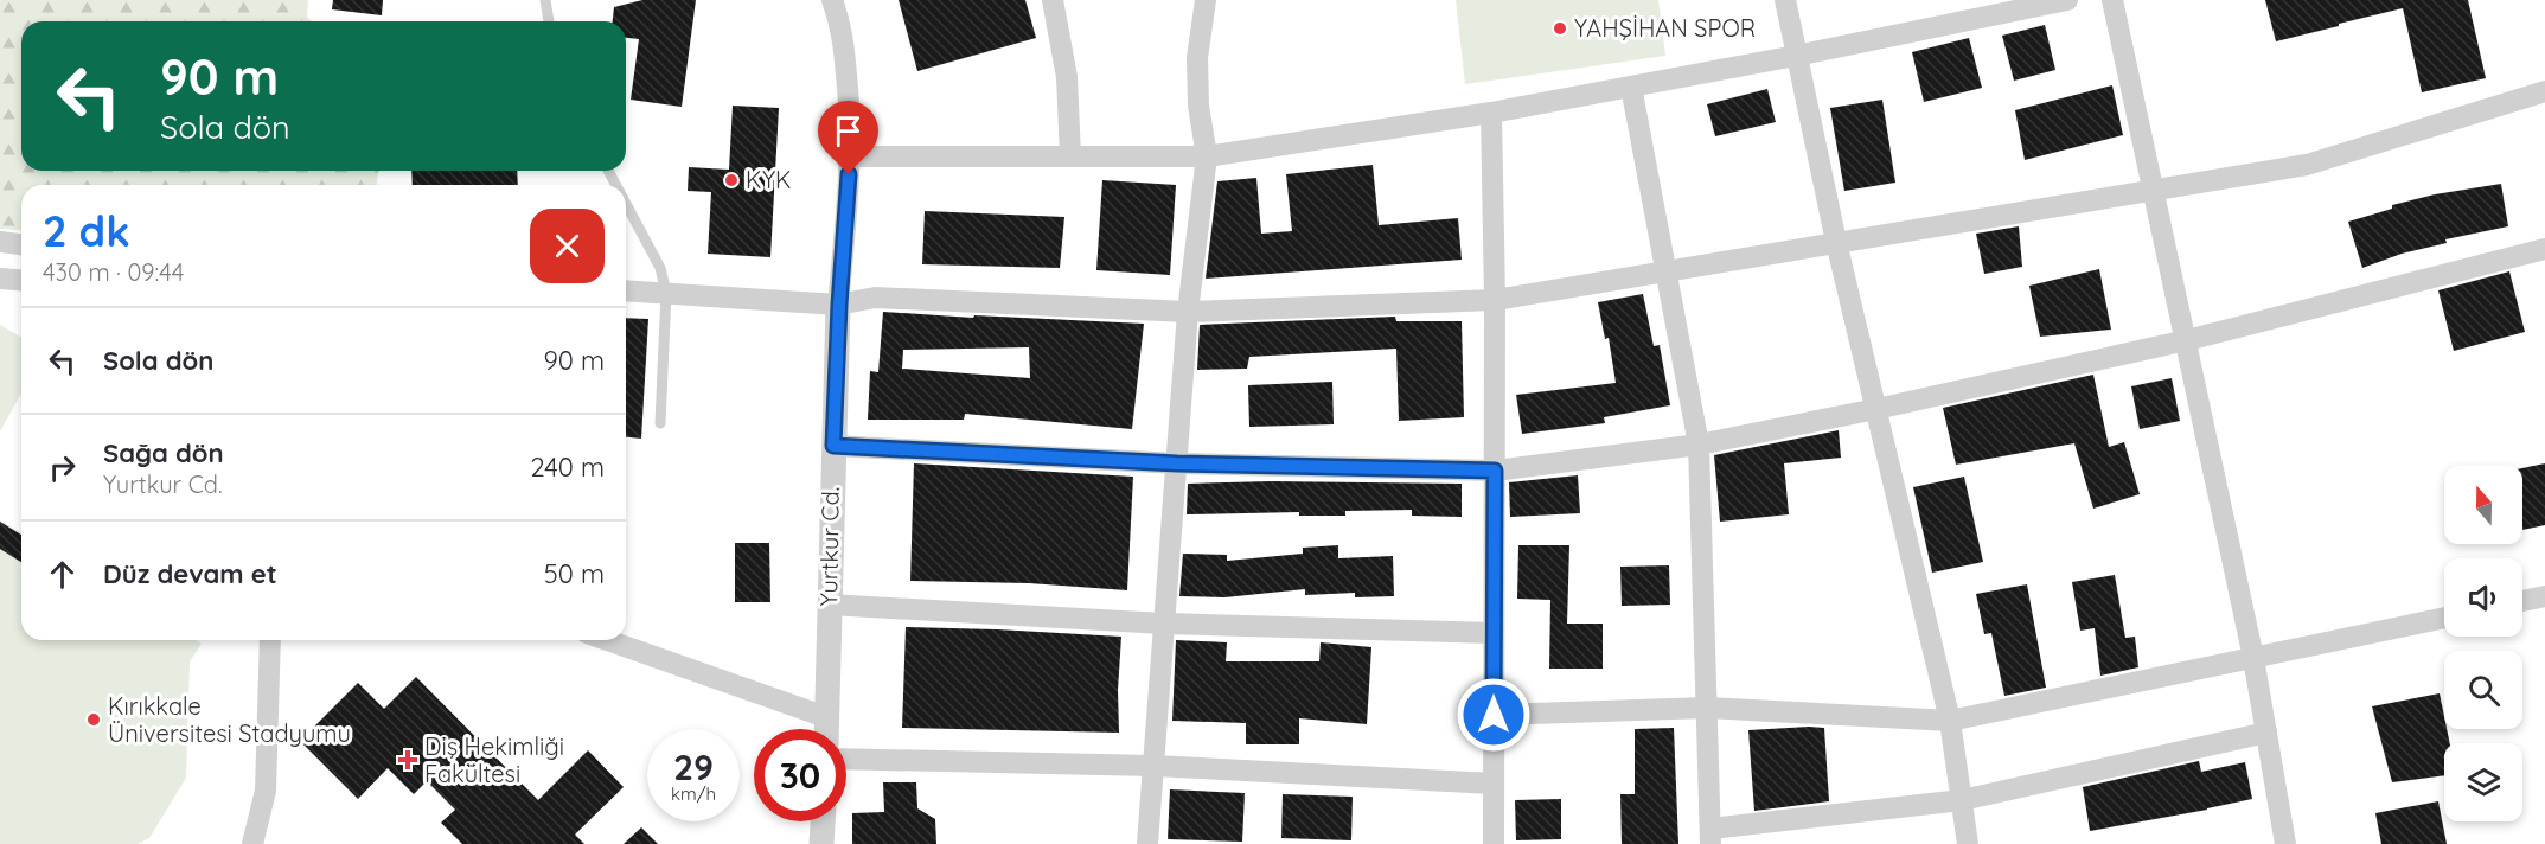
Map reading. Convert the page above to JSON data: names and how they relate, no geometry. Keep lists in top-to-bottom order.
{
  "streets": {
    "street": ["Yurtkur Cd."]
  },
  "places": {
    "other": ["YAHŞİHAN SPOR", "KYK", "Kırıkkale Üniversitesi Stadyumu"],
    "health": ["Diş Hekimliği Fakültesi"]
  },
  "north": "top",
  "page": {
    "turn": ["90 m", "Sola dön"],
    "heading": ["2 dk", "430 m · 09:44"],
    "list": [
      {
        "name": "Sola dön",
        "value": "90 m"
      },
      {
        "name": "Sağa dön",
        "note": "Yurtkur Cd.",
        "value": "240 m"
      },
      {
        "name": "Düz devam et",
        "value": "50 m"
      }
    ],
    "speed": "29 km/h",
    "limit": "30"
  }
}
